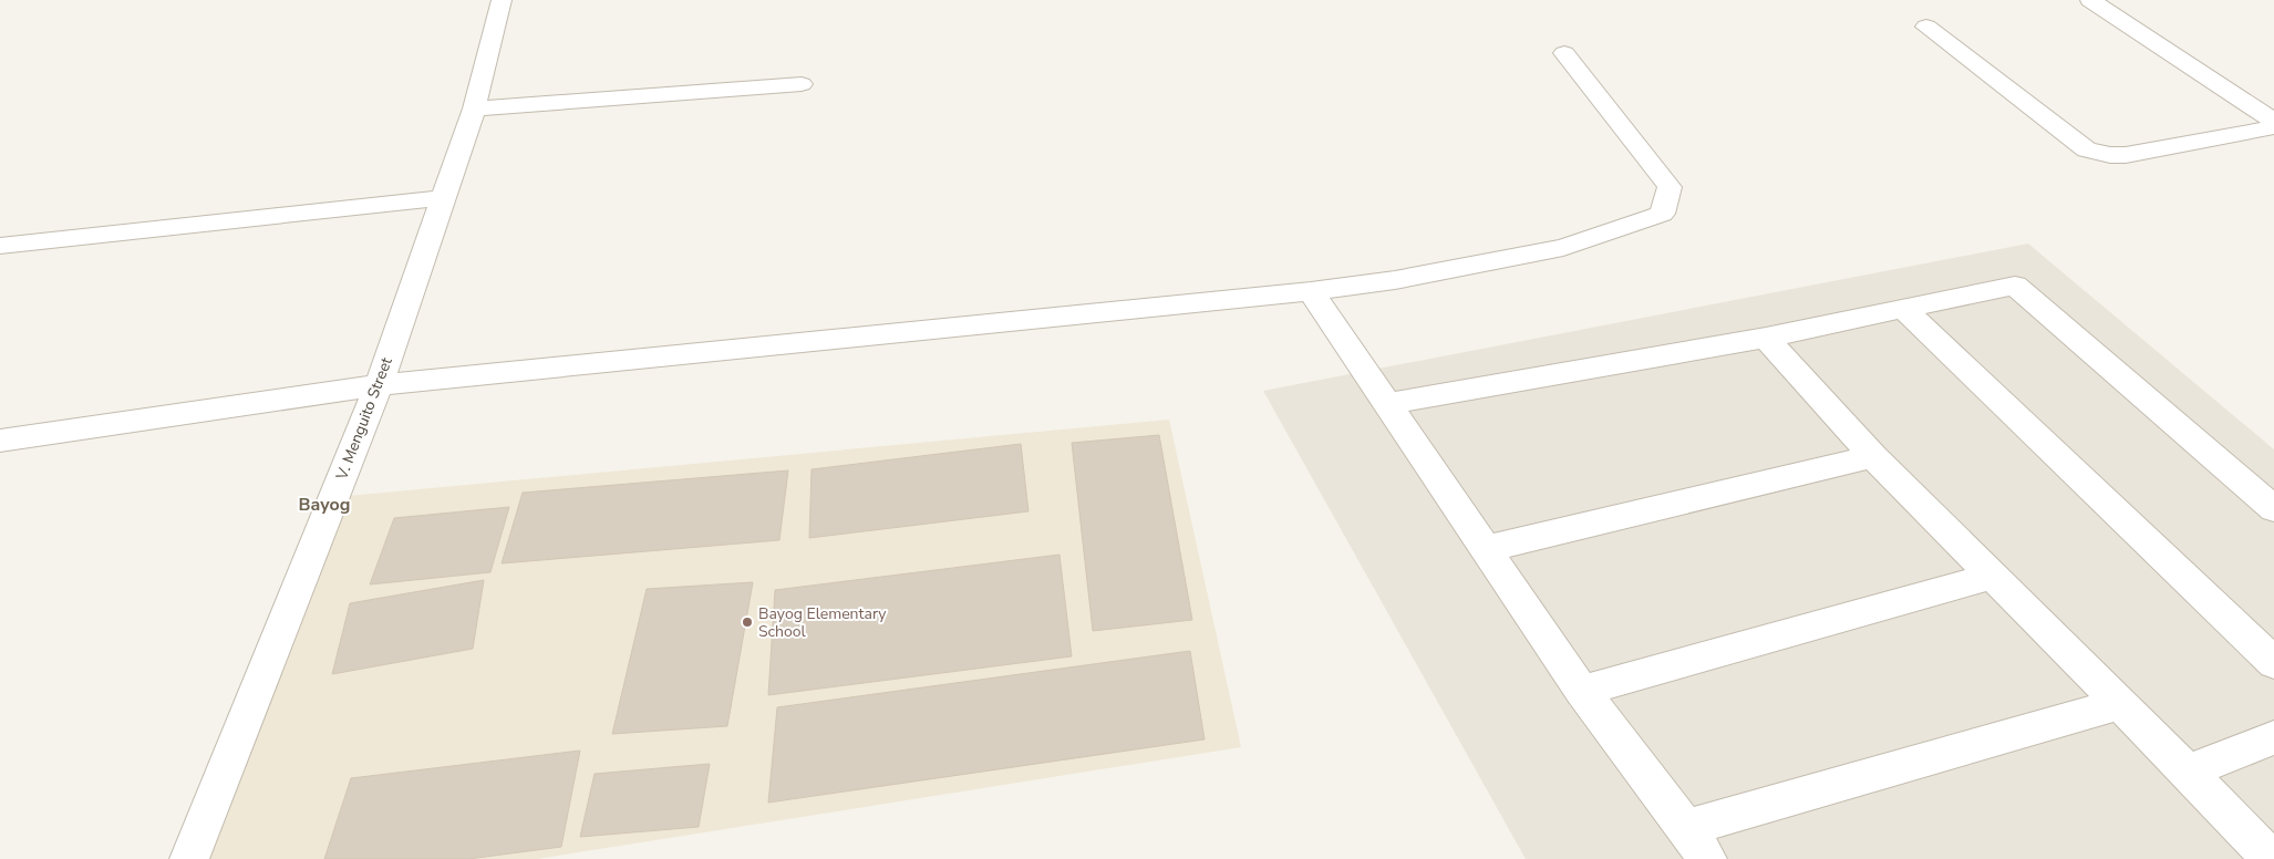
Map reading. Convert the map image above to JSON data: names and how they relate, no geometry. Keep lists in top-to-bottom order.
{
  "streets": {
    "street": ["V. Menguito Street"]
  },
  "districts": ["Bayog"],
  "places": ["Bayog Elementary School"]
}
